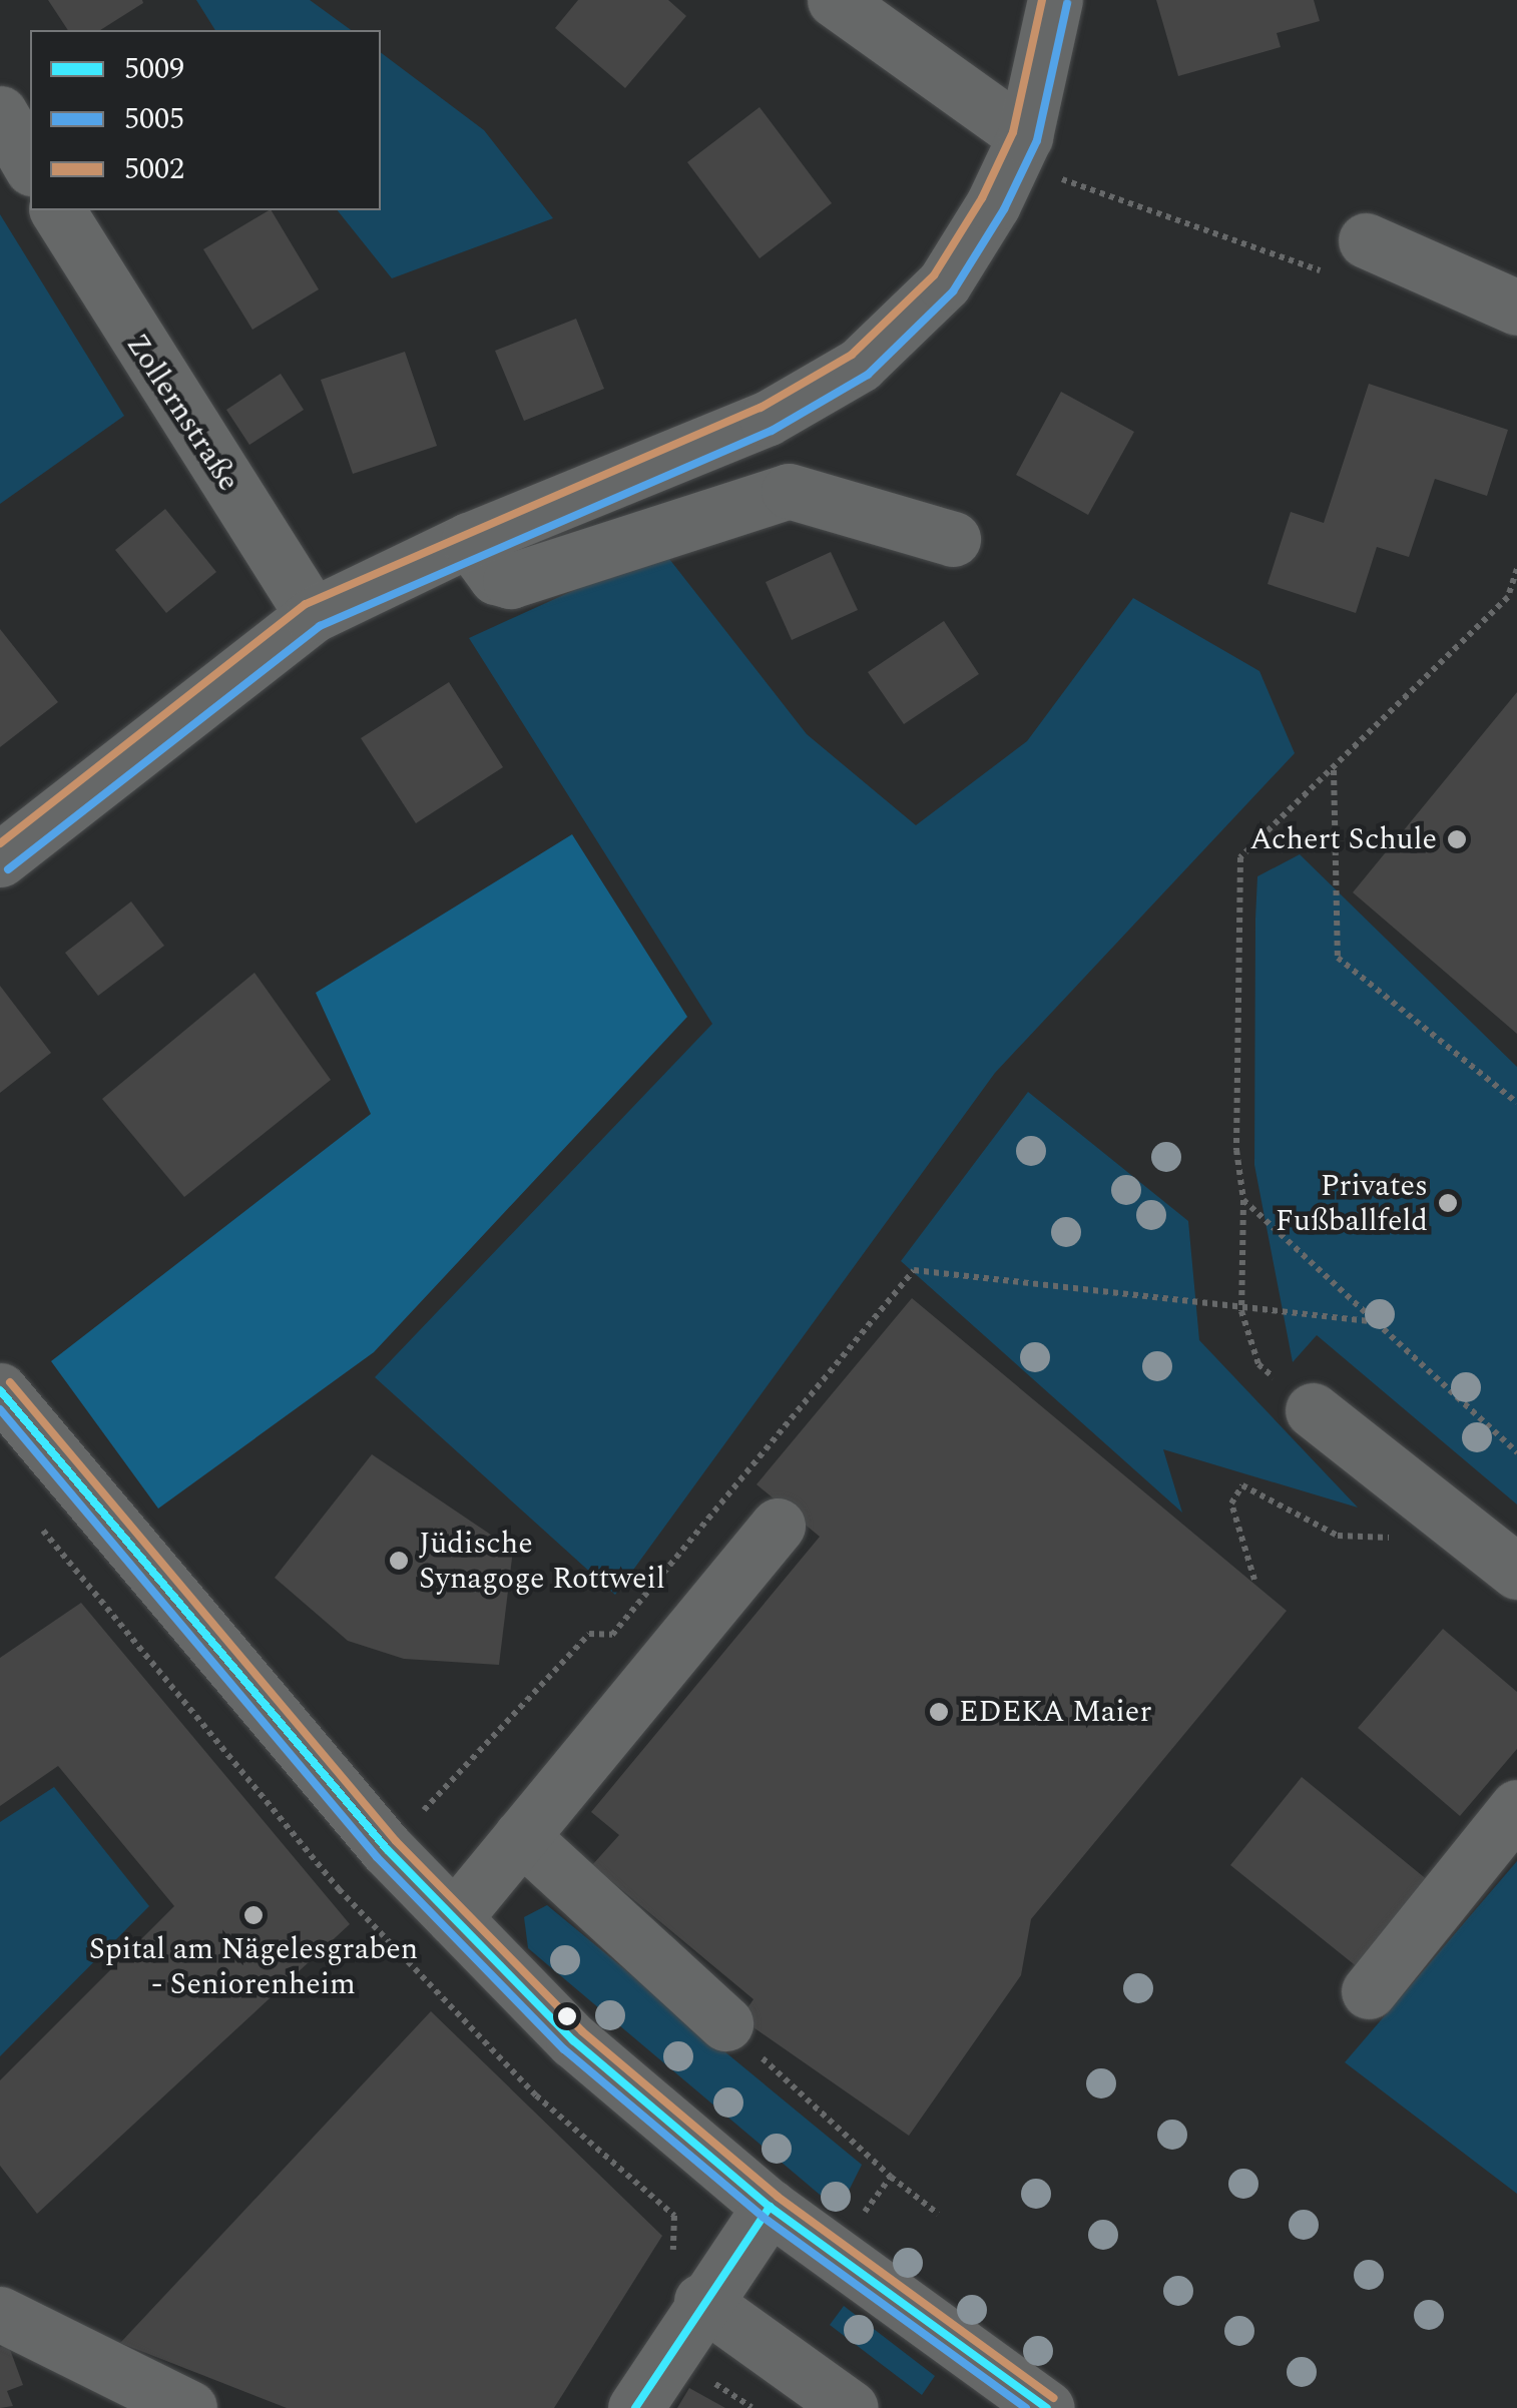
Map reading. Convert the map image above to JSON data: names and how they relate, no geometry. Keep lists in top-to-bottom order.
{
  "streets": {
    "street": ["Zollernstraße"]
  },
  "places": [
    "Achert Schule",
    "Privates Fußballfeld",
    "Jüdische Synagoge Rottweil",
    "EDEKA Maier",
    "Spital am Nägelesgraben - Seniorenheim"
  ],
  "lines": ["transit line 5002", "transit line 5005", "transit line 5009"],
  "legend": ["5009", "5005", "5002"]
}
